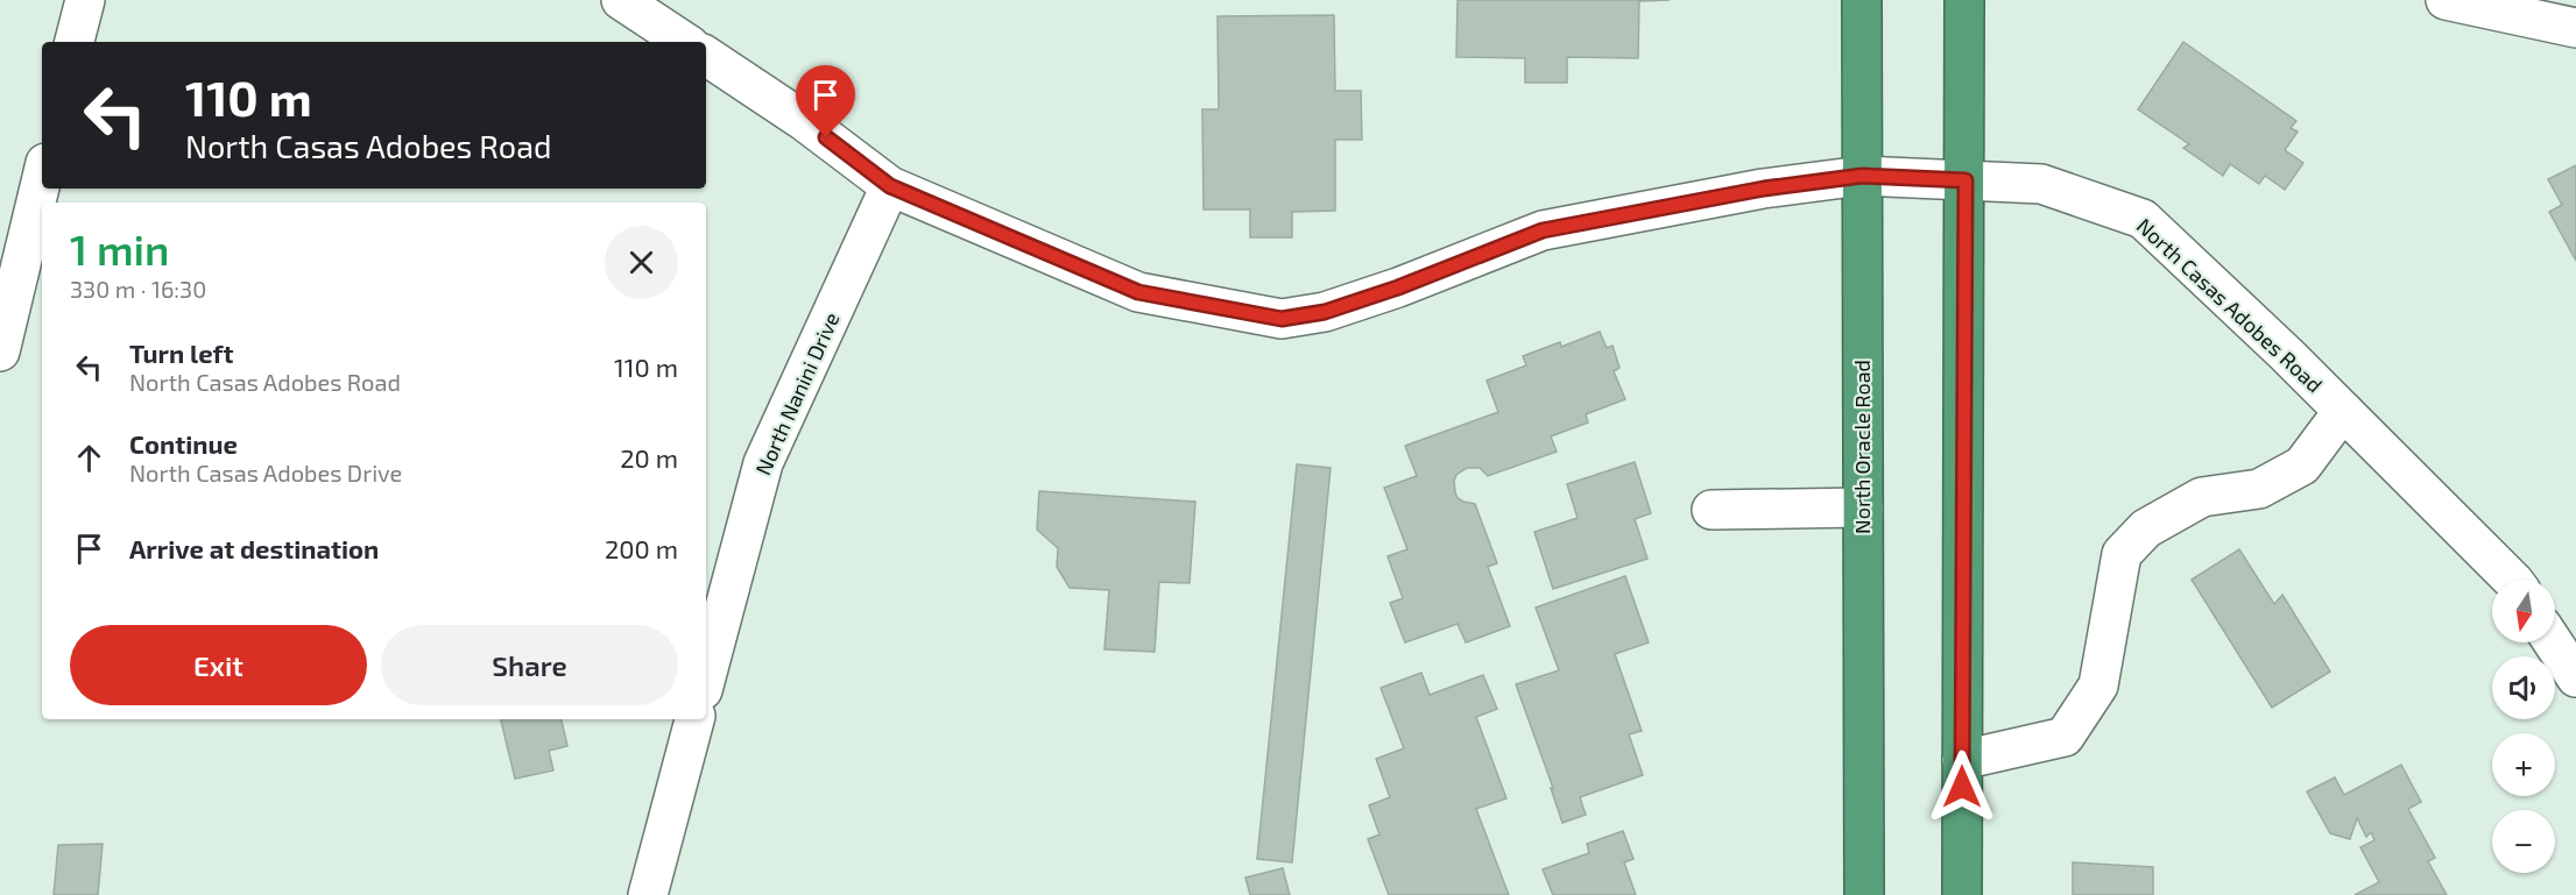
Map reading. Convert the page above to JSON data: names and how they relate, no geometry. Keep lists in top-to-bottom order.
{
  "streets": {
    "highway": ["North Oracle Road"],
    "street": ["North Casas Adobes Road", "North Nanini Drive"]
  },
  "crossings": [
    ["North Casas Adobes Road", "North Nanini Drive"],
    ["North Casas Adobes Road", "North Oracle Road"]
  ],
  "north": "bottom",
  "page": {
    "turn": ["110 m", "North Casas Adobes Road"],
    "heading": ["1 min", "330 m · 16:30"],
    "list": [
      {
        "name": "Turn left",
        "note": "North Casas Adobes Road",
        "value": "110 m"
      },
      {
        "name": "Continue",
        "note": "North Casas Adobes Drive",
        "value": "20 m"
      },
      {
        "name": "Arrive at destination",
        "value": "200 m"
      }
    ],
    "map_buttons": ["+", "−"],
    "buttons": ["Exit", "Share"]
  }
}
